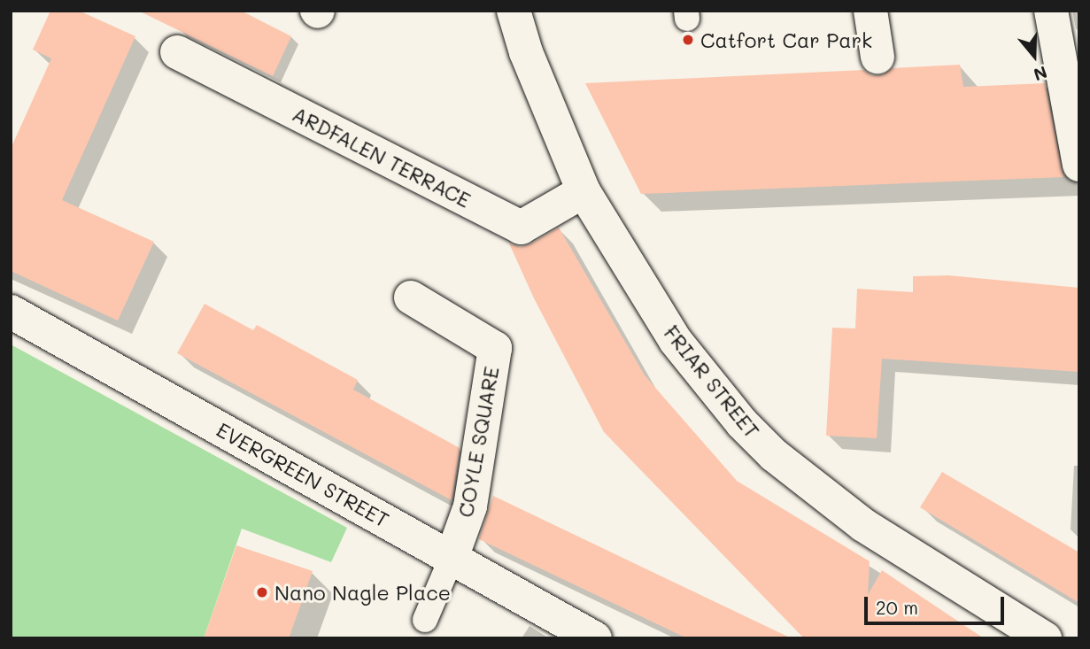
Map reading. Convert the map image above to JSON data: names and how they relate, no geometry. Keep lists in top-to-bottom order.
{
  "streets": {
    "street": [
      "ARDFALEN TERRACE",
      "FRIAR STREET",
      "COYLE SQUARE",
      "EVERGREEN STREET"
    ]
  },
  "crossings": [
    ["ARDFALEN TERRACE", "FRIAR STREET"],
    ["COYLE SQUARE", "EVERGREEN STREET"]
  ],
  "places": ["Catfort Car Park", "Nano Nagle Place"],
  "scale_bar": "20 m",
  "north": "bottom"
}
